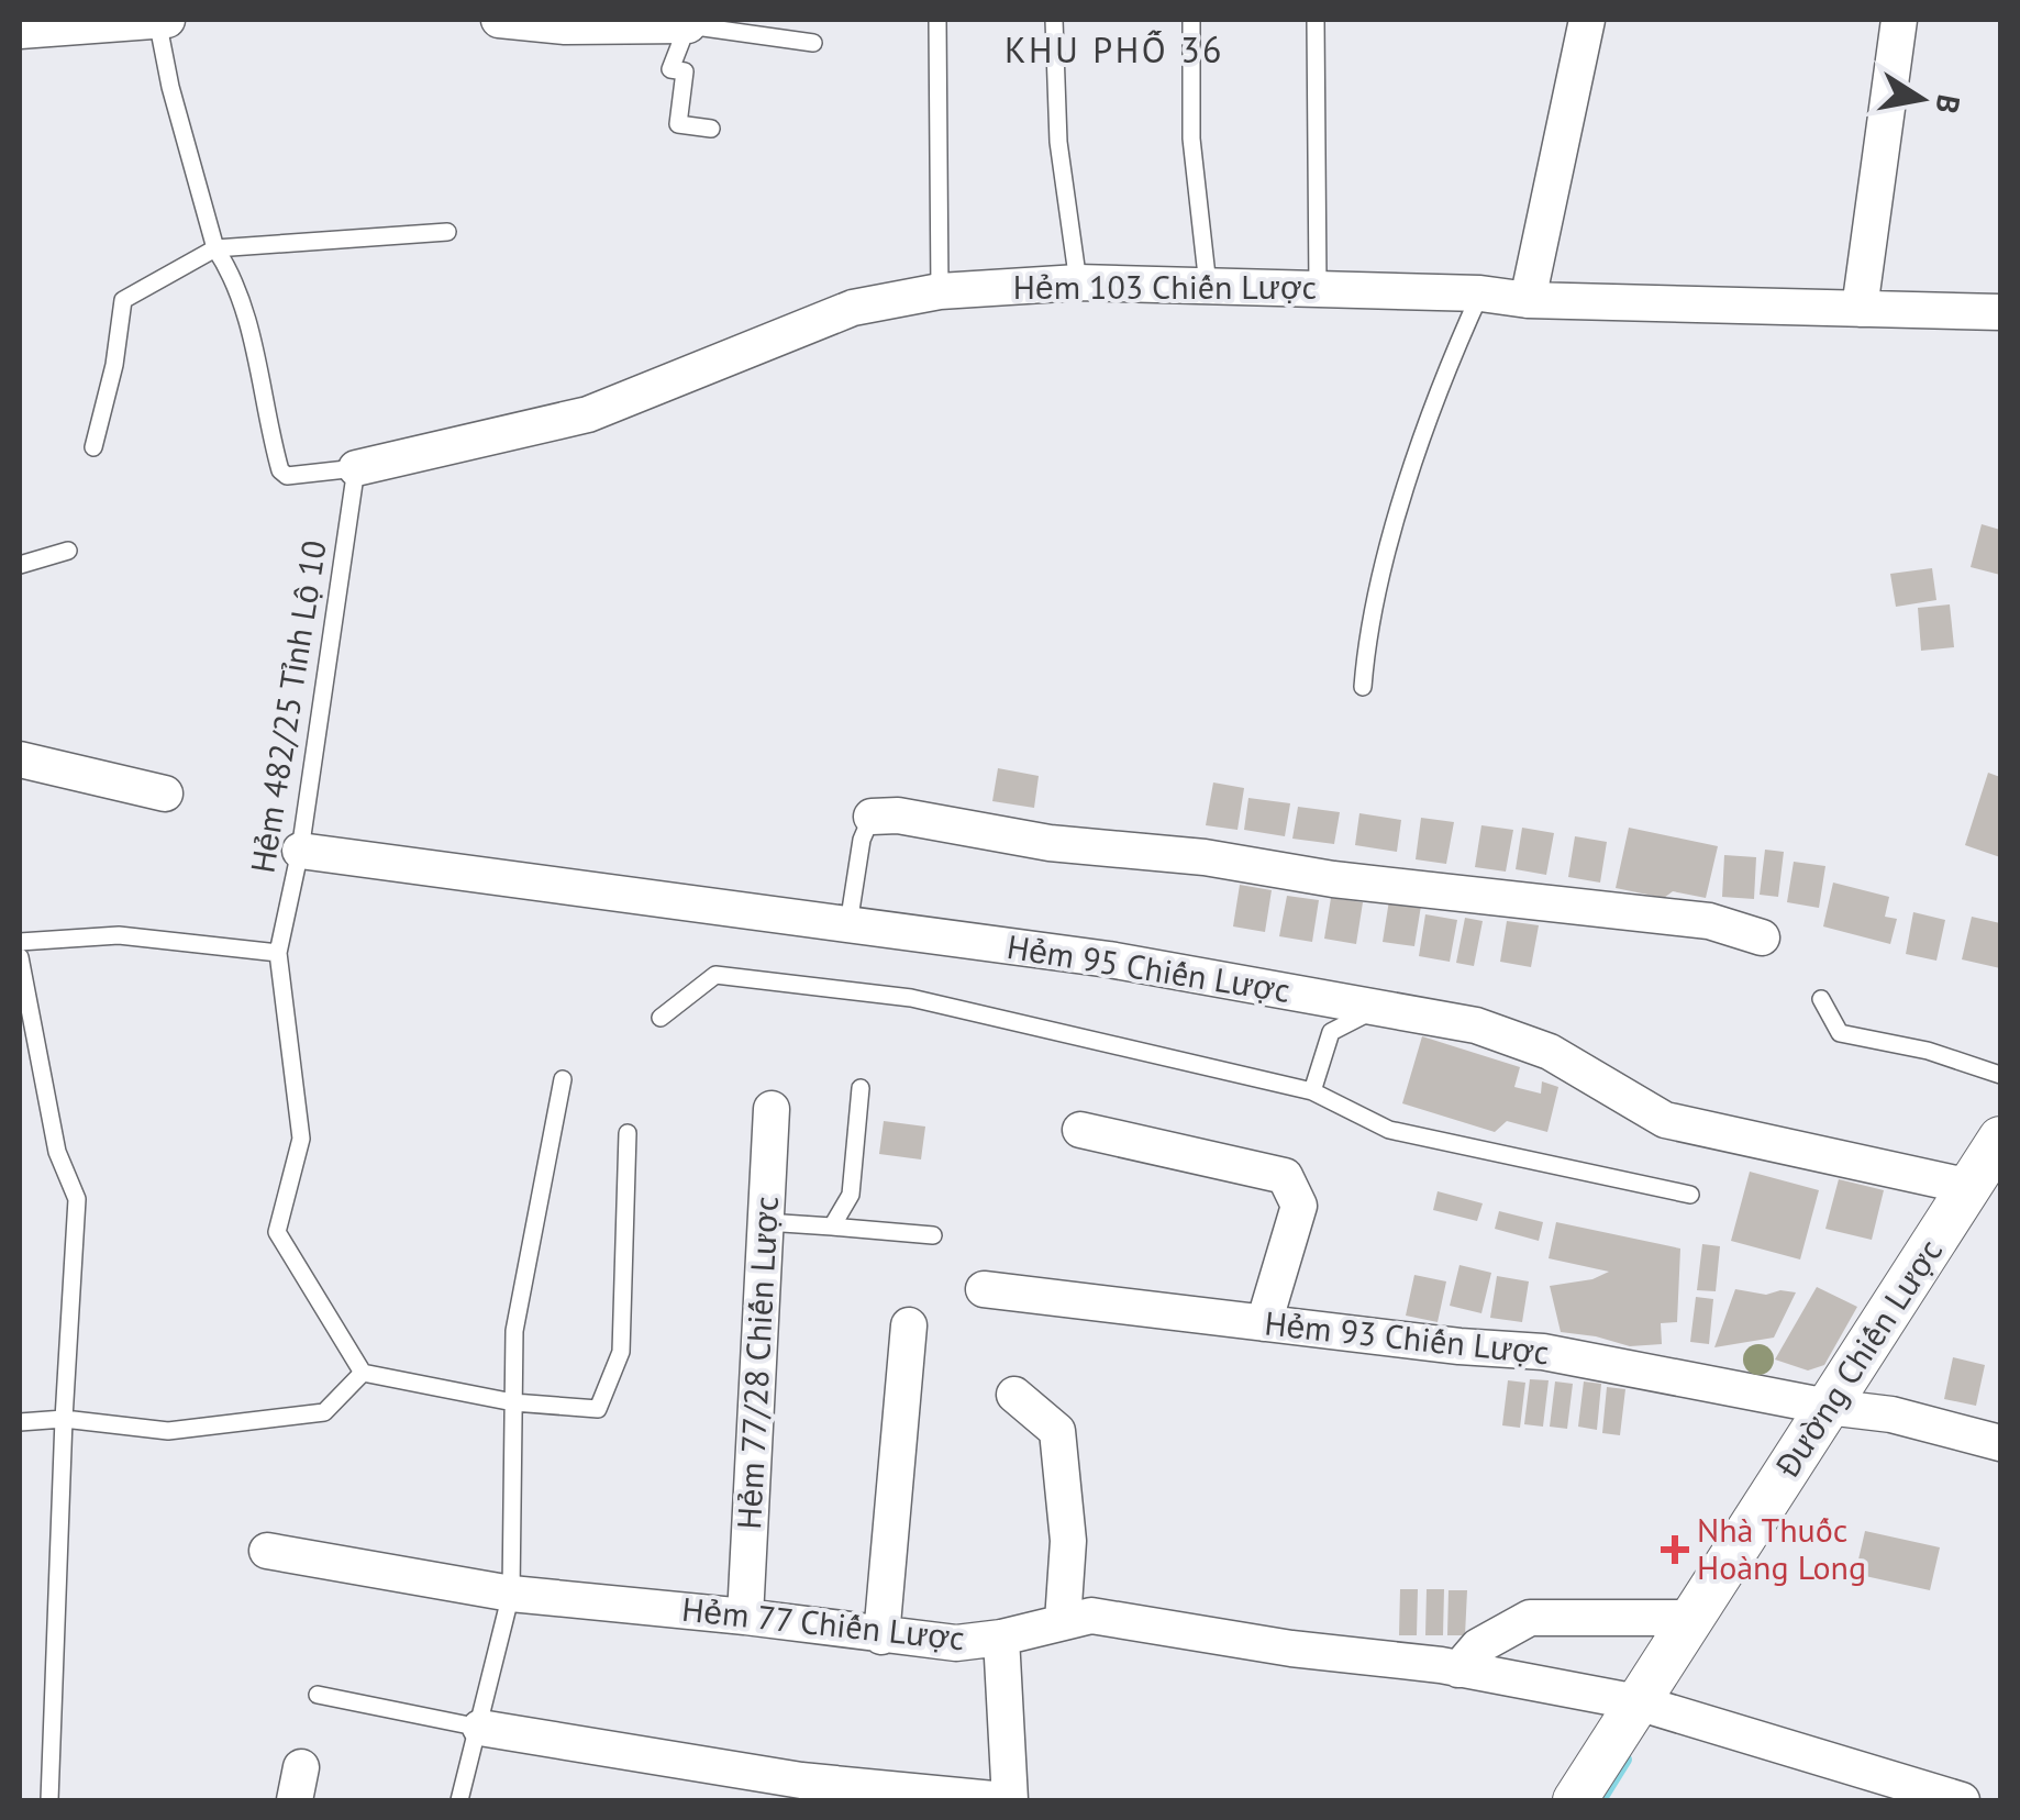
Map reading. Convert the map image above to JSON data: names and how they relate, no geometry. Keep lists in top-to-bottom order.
{
  "streets": {
    "street": [
      "Hẻm 103 Chiến Lược",
      "Hẻm 95 Chiến Lược",
      "Hẻm 93 Chiến Lược",
      "Đường Chiến Lược",
      "Hẻm 77/28 Chiến Lược",
      "Hẻm 77 Chiến Lược"
    ],
    "lane": ["Hẻm 482/25 Tỉnh Lộ 10"]
  },
  "crossings": [
    ["Hẻm 103 Chiến Lược", "Hẻm 482/25 Tỉnh Lộ 10"],
    ["Hẻm 482/25 Tỉnh Lộ 10", "Hẻm 95 Chiến Lược"],
    ["Hẻm 95 Chiến Lược", "Đường Chiến Lược"],
    ["Hẻm 93 Chiến Lược", "Đường Chiến Lược"],
    ["Đường Chiến Lược", "Hẻm 77 Chiến Lược"],
    ["Hẻm 77/28 Chiến Lược", "Hẻm 77 Chiến Lược"]
  ],
  "districts": ["KHU PHỐ 36"],
  "places": {
    "health": ["Nhà Thuốc Hoàng Long"]
  },
  "north": "right"
}
